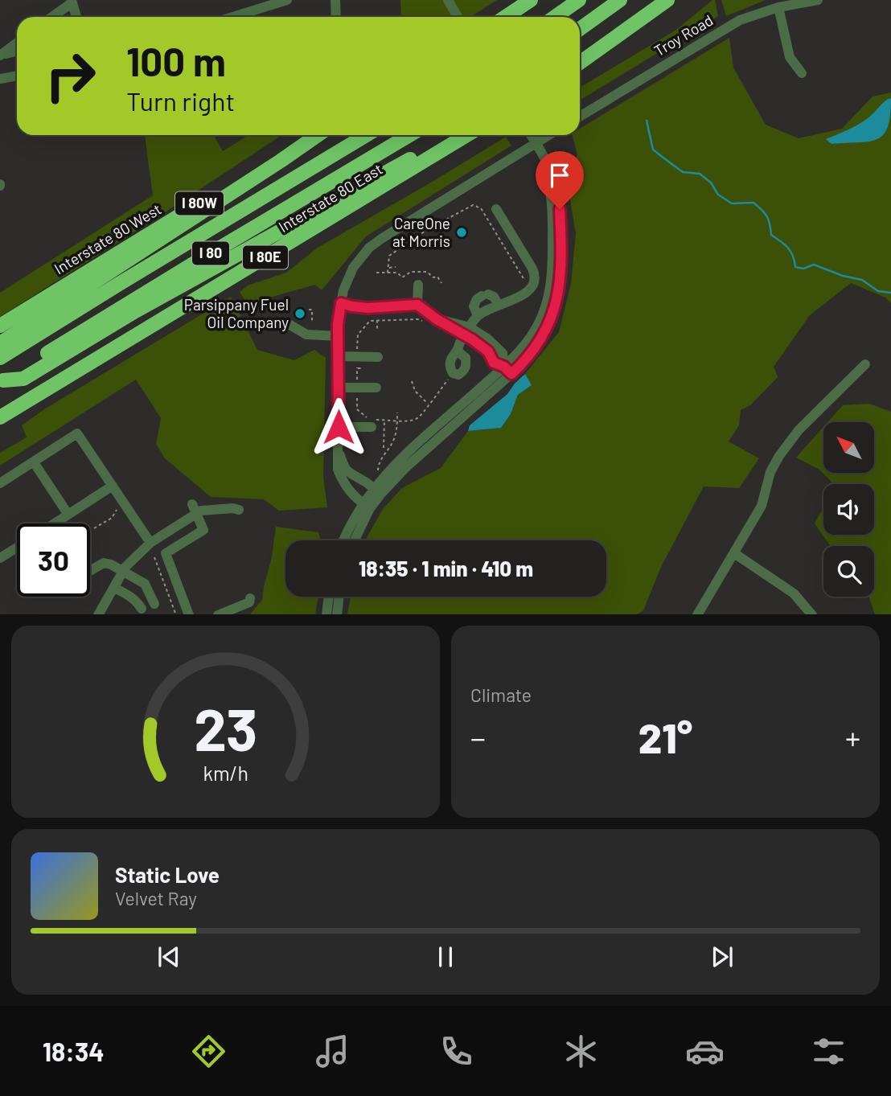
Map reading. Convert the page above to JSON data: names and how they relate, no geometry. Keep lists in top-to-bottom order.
{
  "streets": {
    "highway": [
      "Interstate 80 East",
      "I 80W",
      "Interstate 80 West",
      "I 80",
      "I 80E"
    ],
    "street": ["Troy Road"]
  },
  "places": ["CareOne at Morris", "Parsippany Fuel Oil Company"],
  "north": "top left",
  "page": {
    "turn": ["100 m", "Turn right"],
    "limit": "30",
    "trip": "18:35 · 1 min · 410 m",
    "tile": "Climate",
    "heat": ["−", "21°", "+"],
    "song": ["Static Love", "Velvet Ray"],
    "tabs": "18:34",
    "gauge": ["23", "km/h"]
  }
}
